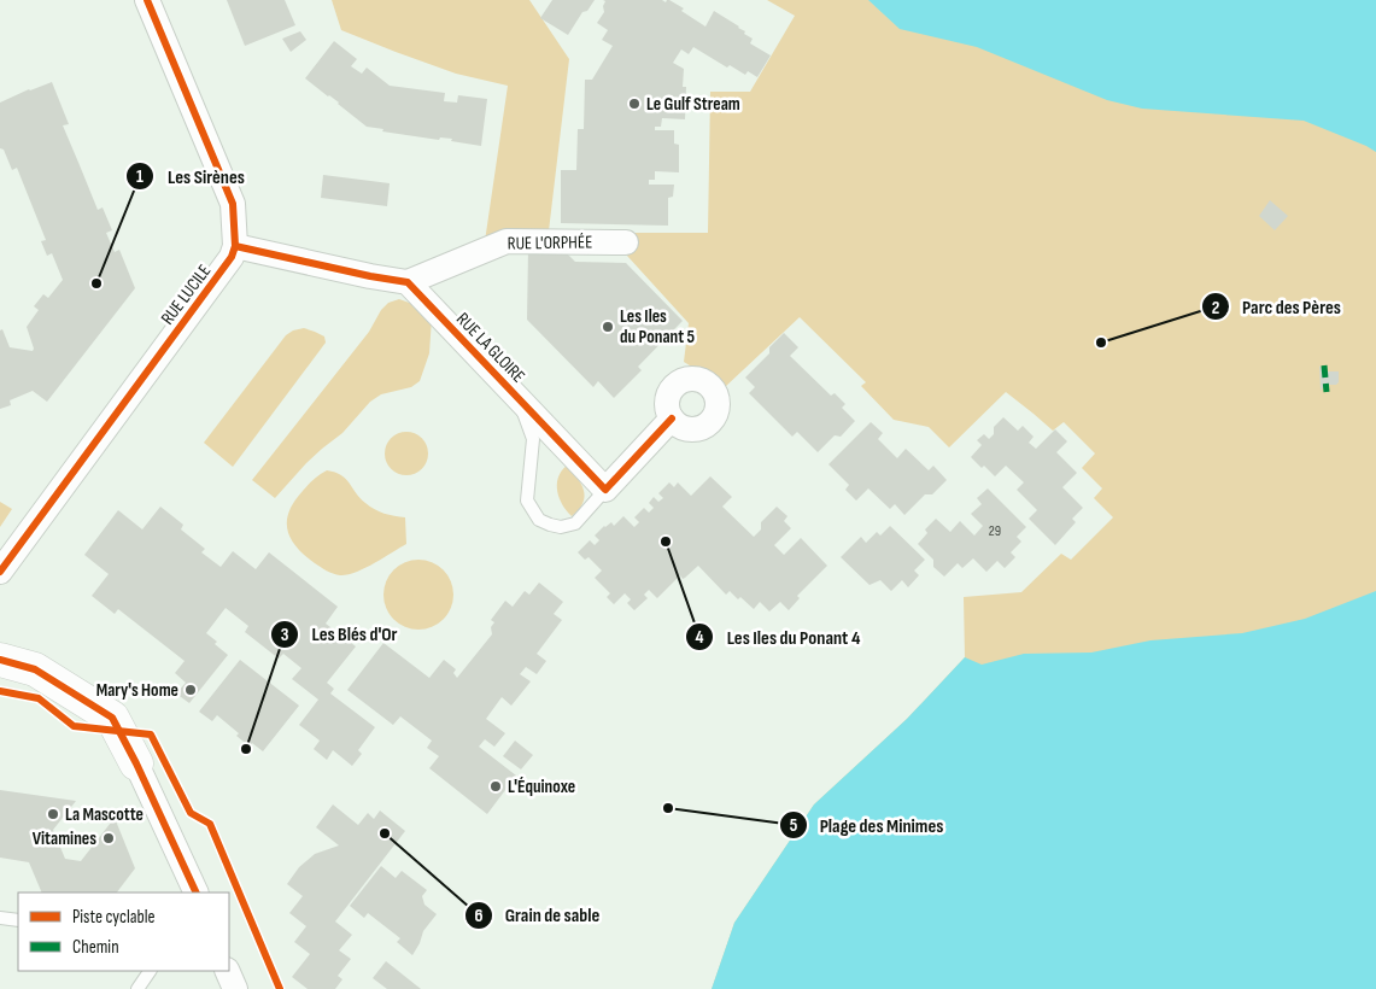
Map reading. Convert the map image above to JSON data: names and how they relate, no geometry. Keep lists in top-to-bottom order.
{
  "streets": {
    "street": ["RUE L'ORPHÉE", "RUE LUCILE", "RUE LA GLOIRE"]
  },
  "crossings": [
    ["RUE L'ORPHÉE", "RUE LA GLOIRE"]
  ],
  "places": [
    "Le Gulf Stream",
    "Les Sirènes",
    "Les Iles du Ponant 5",
    "Parc des Pères",
    "Les Iles du Ponant 4",
    "Mary's Home",
    "Les Blés d'Or",
    "L'Équinoxe",
    "Plage des Minimes",
    "La Mascotte",
    "Grain de sable",
    "Vitamines"
  ],
  "house_numbers": ["29"],
  "legend": ["Piste cyclable", "Chemin"]
}
